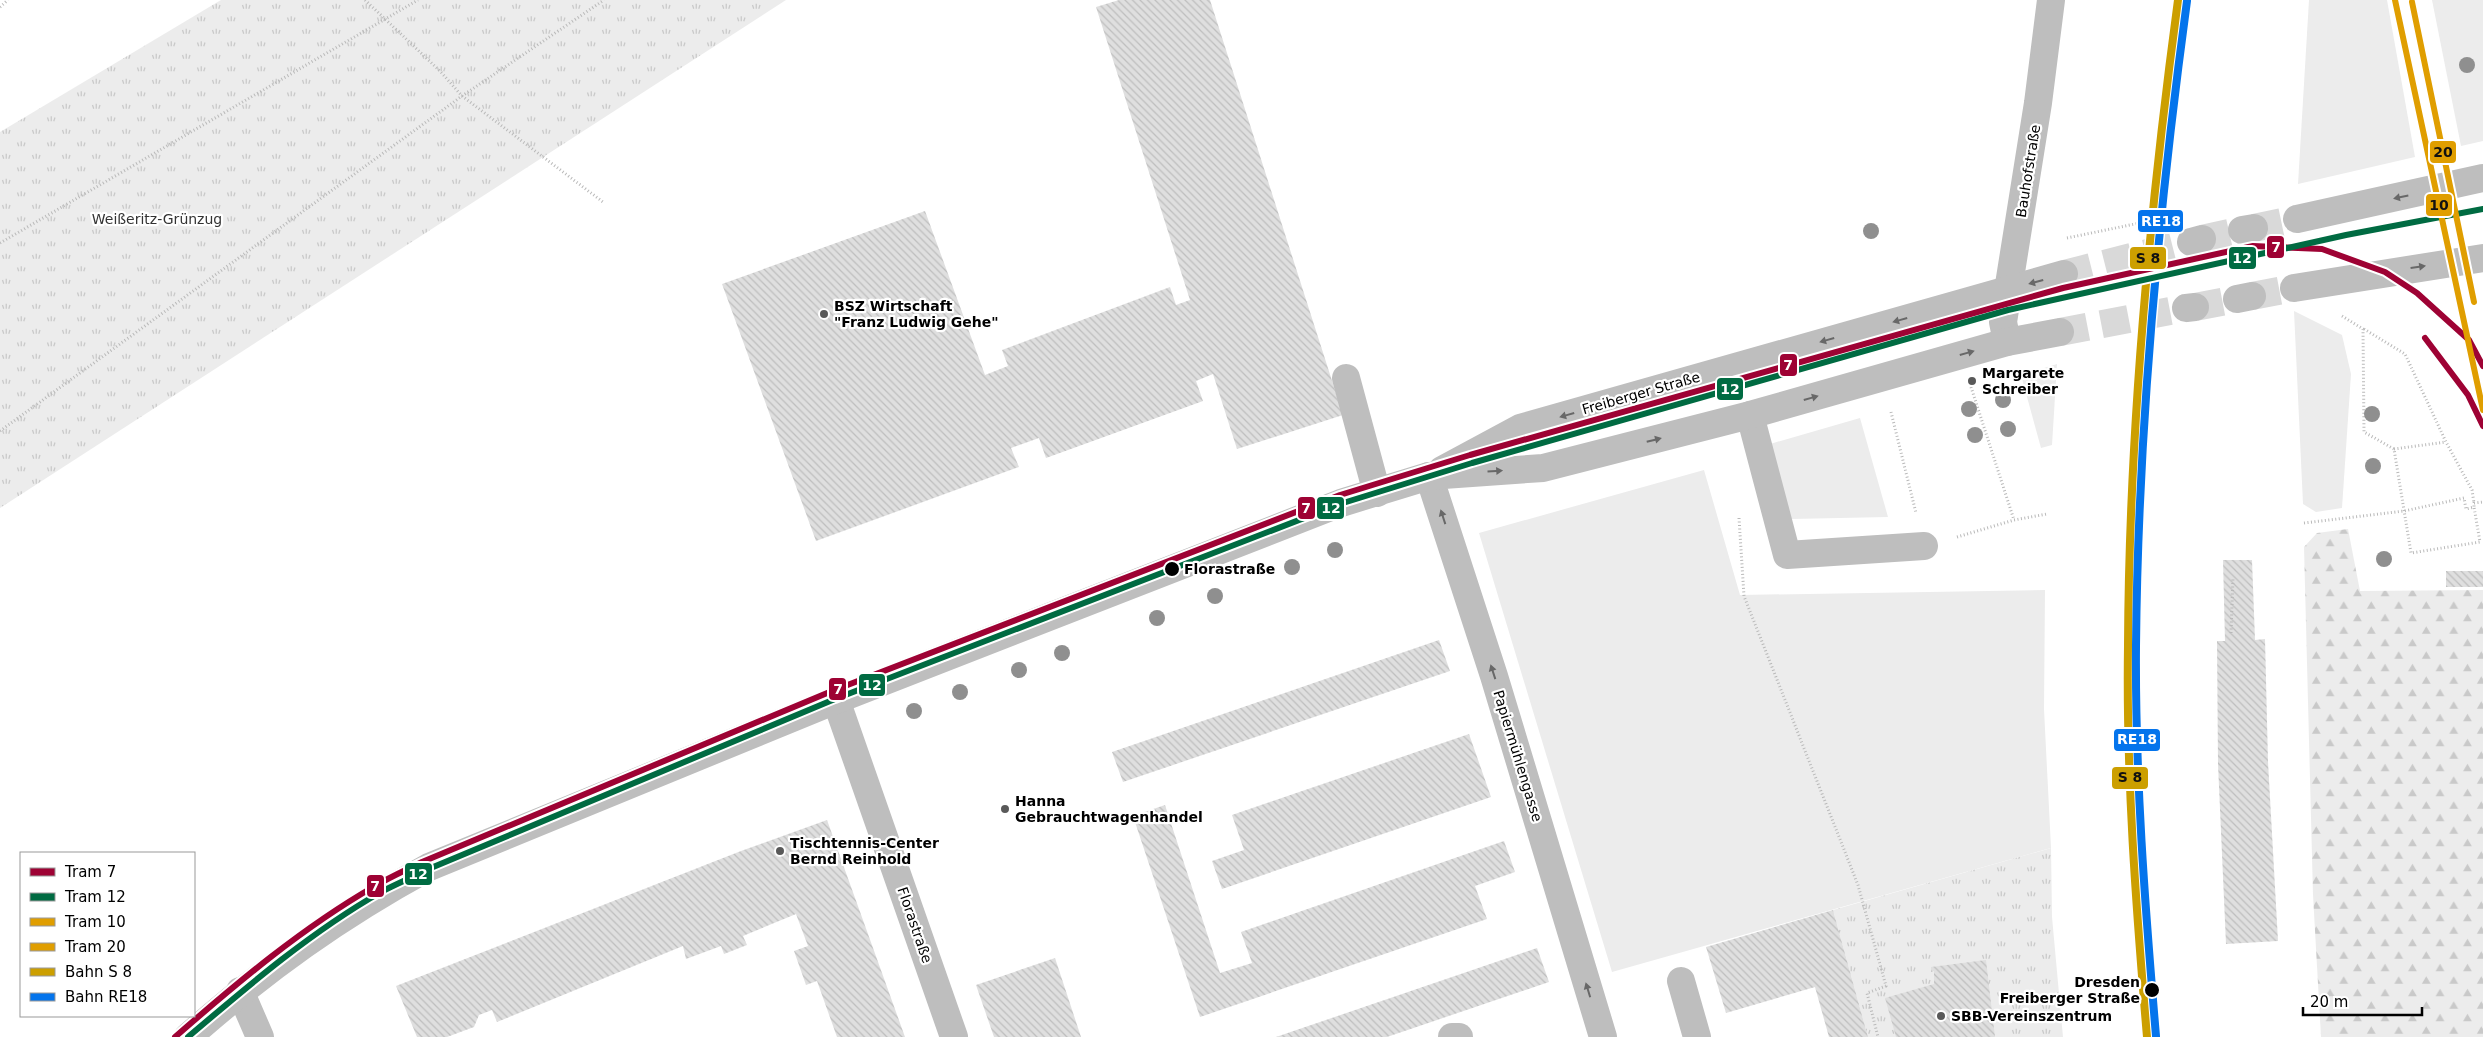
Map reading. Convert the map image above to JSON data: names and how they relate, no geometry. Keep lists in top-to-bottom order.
{
  "streets": {
    "street": [
      "Bauhofstraße",
      "Freiberger Straße",
      "Papiermühlengasse",
      "Florastraße"
    ]
  },
  "crossings": [
    ["Bauhofstraße", "Freiberger Straße"],
    ["Freiberger Straße", "Papiermühlengasse"],
    ["Freiberger Straße", "Florastraße"]
  ],
  "one_way": ["Papiermühlengasse"],
  "parks": ["Weißeritz-Grünzug"],
  "places": [
    "BSZ Wirtschaft \"Franz Ludwig Gehe\"",
    "Margarete Schreiber",
    "Florastraße",
    "Hanna Gebrauchtwagenhandel",
    "Tischtennis-Center Bernd Reinhold",
    "Dresden Freiberger Straße",
    "SBB-Vereinszentrum"
  ],
  "lines": [
    "tram line 10",
    "rail line RE18",
    "tram line 20",
    "tram line 12",
    "tram line 7"
  ],
  "legend": [
    "Tram 7",
    "Tram 12",
    "Tram 10",
    "Tram 20",
    "Bahn S 8",
    "Bahn RE18"
  ],
  "scale_bar": "20 m"
}
